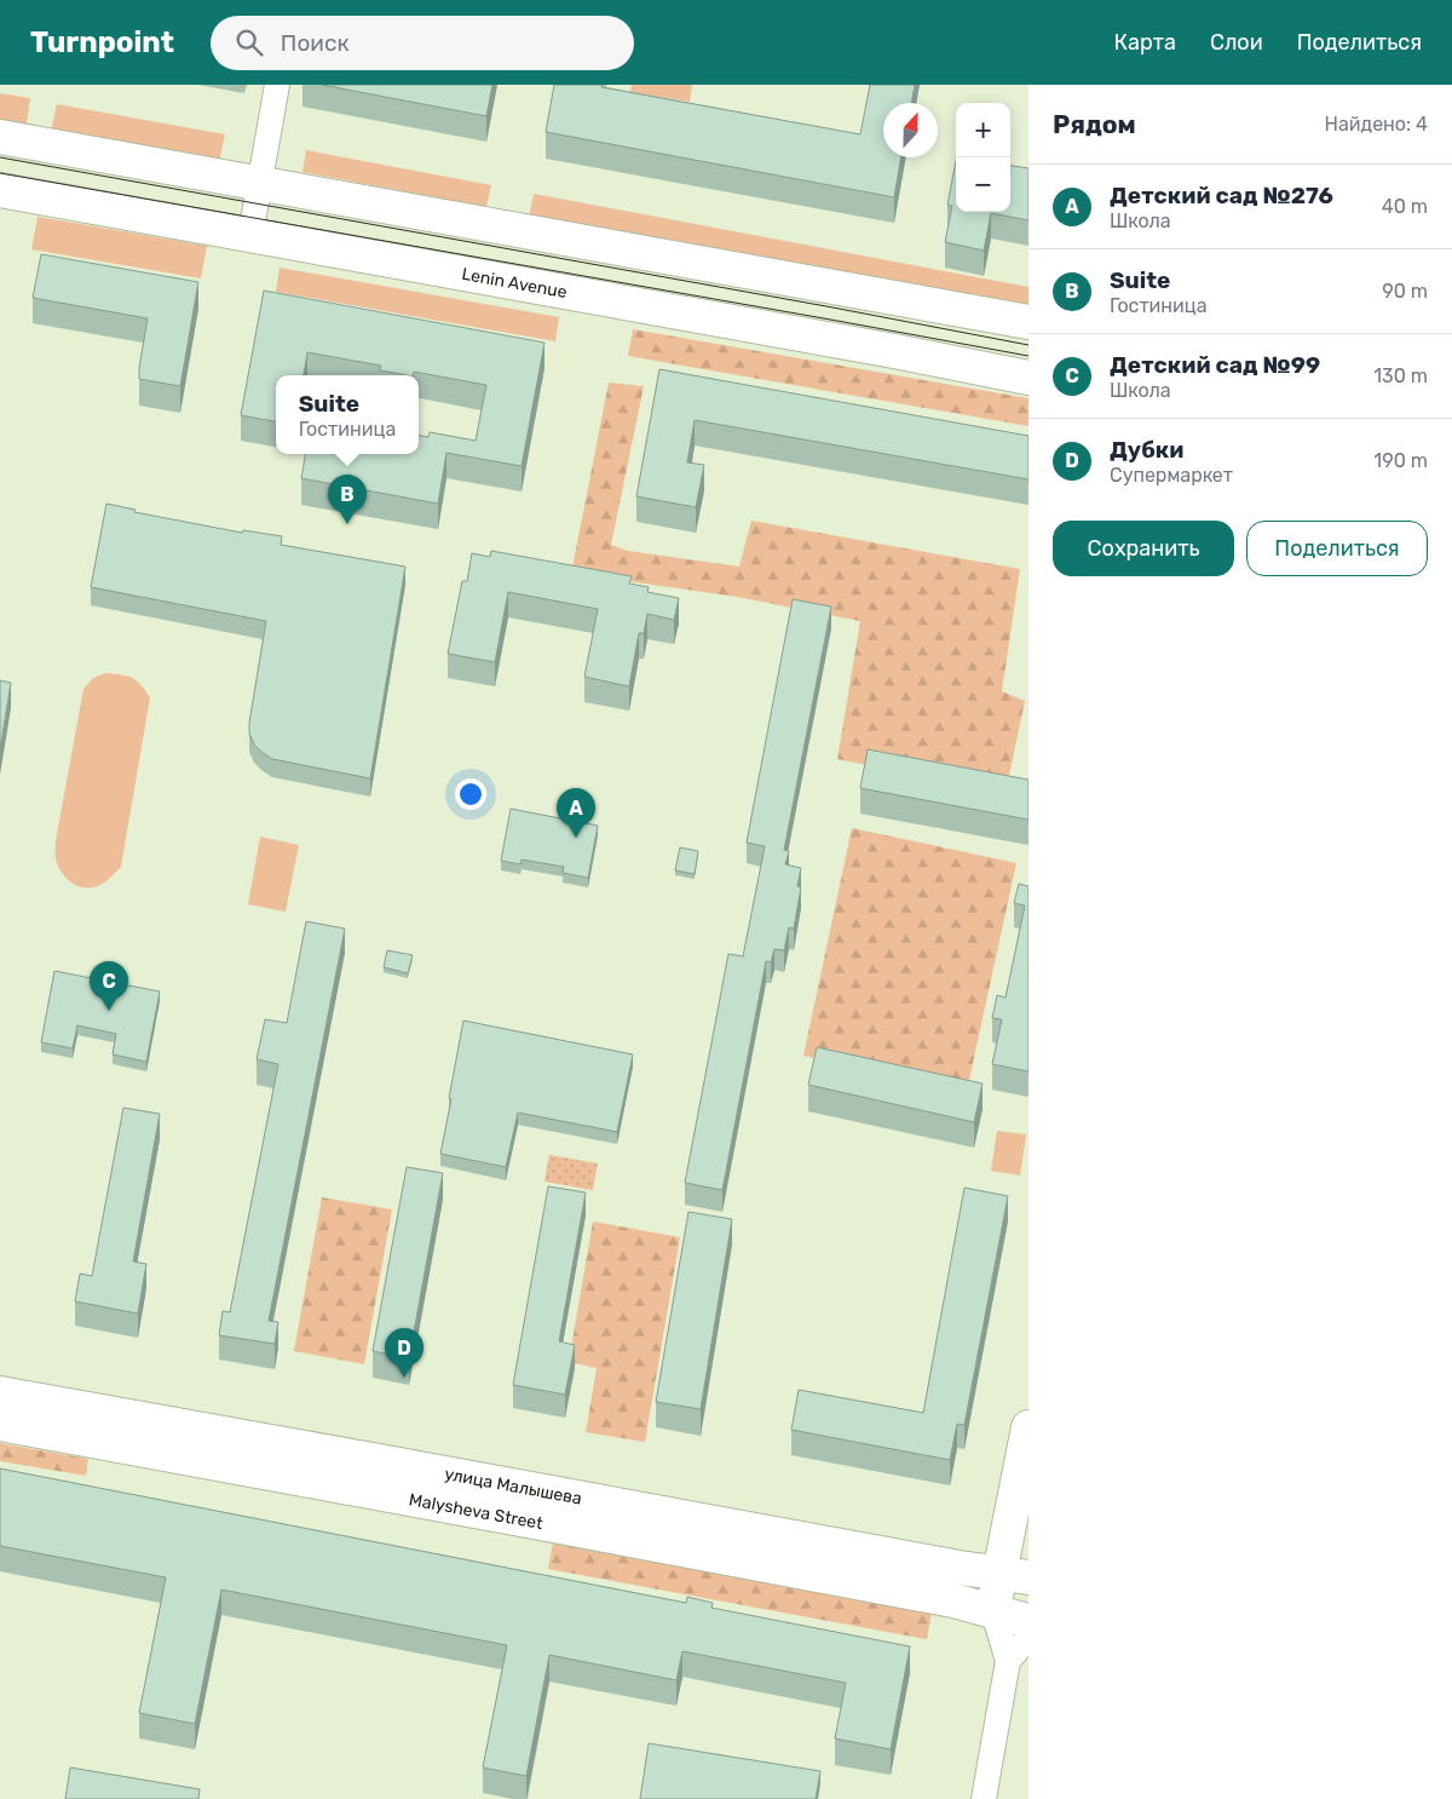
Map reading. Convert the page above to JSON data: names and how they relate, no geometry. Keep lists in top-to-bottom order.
{
  "streets": {
    "main road": ["Lenin Avenue", "улица Малышева"]
  },
  "north": "top",
  "page": {
    "header": "Turnpoint",
    "search": "Поиск",
    "nav": ["Карта", "Слои", "Поделиться"],
    "heading": ["Рядом", "Найдено: 4"],
    "map_buttons": ["+", "−"],
    "list": [
      {
        "mark": "A",
        "name": "Детский сад №276",
        "note": "Школа",
        "value": "40 m"
      },
      {
        "mark": "B",
        "name": "Suite",
        "note": "Гостиница",
        "value": "90 m"
      },
      {
        "mark": "C",
        "name": "Детский сад №99",
        "note": "Школа",
        "value": "130 m"
      },
      {
        "mark": "D",
        "name": "Дубки",
        "note": "Супермаркет",
        "value": "190 m"
      }
    ],
    "popup": ["Suite", "Гостиница"],
    "pins": [
      "B",
      "A",
      "C",
      "D"
    ],
    "buttons": ["Сохранить", "Поделиться"]
  }
}
